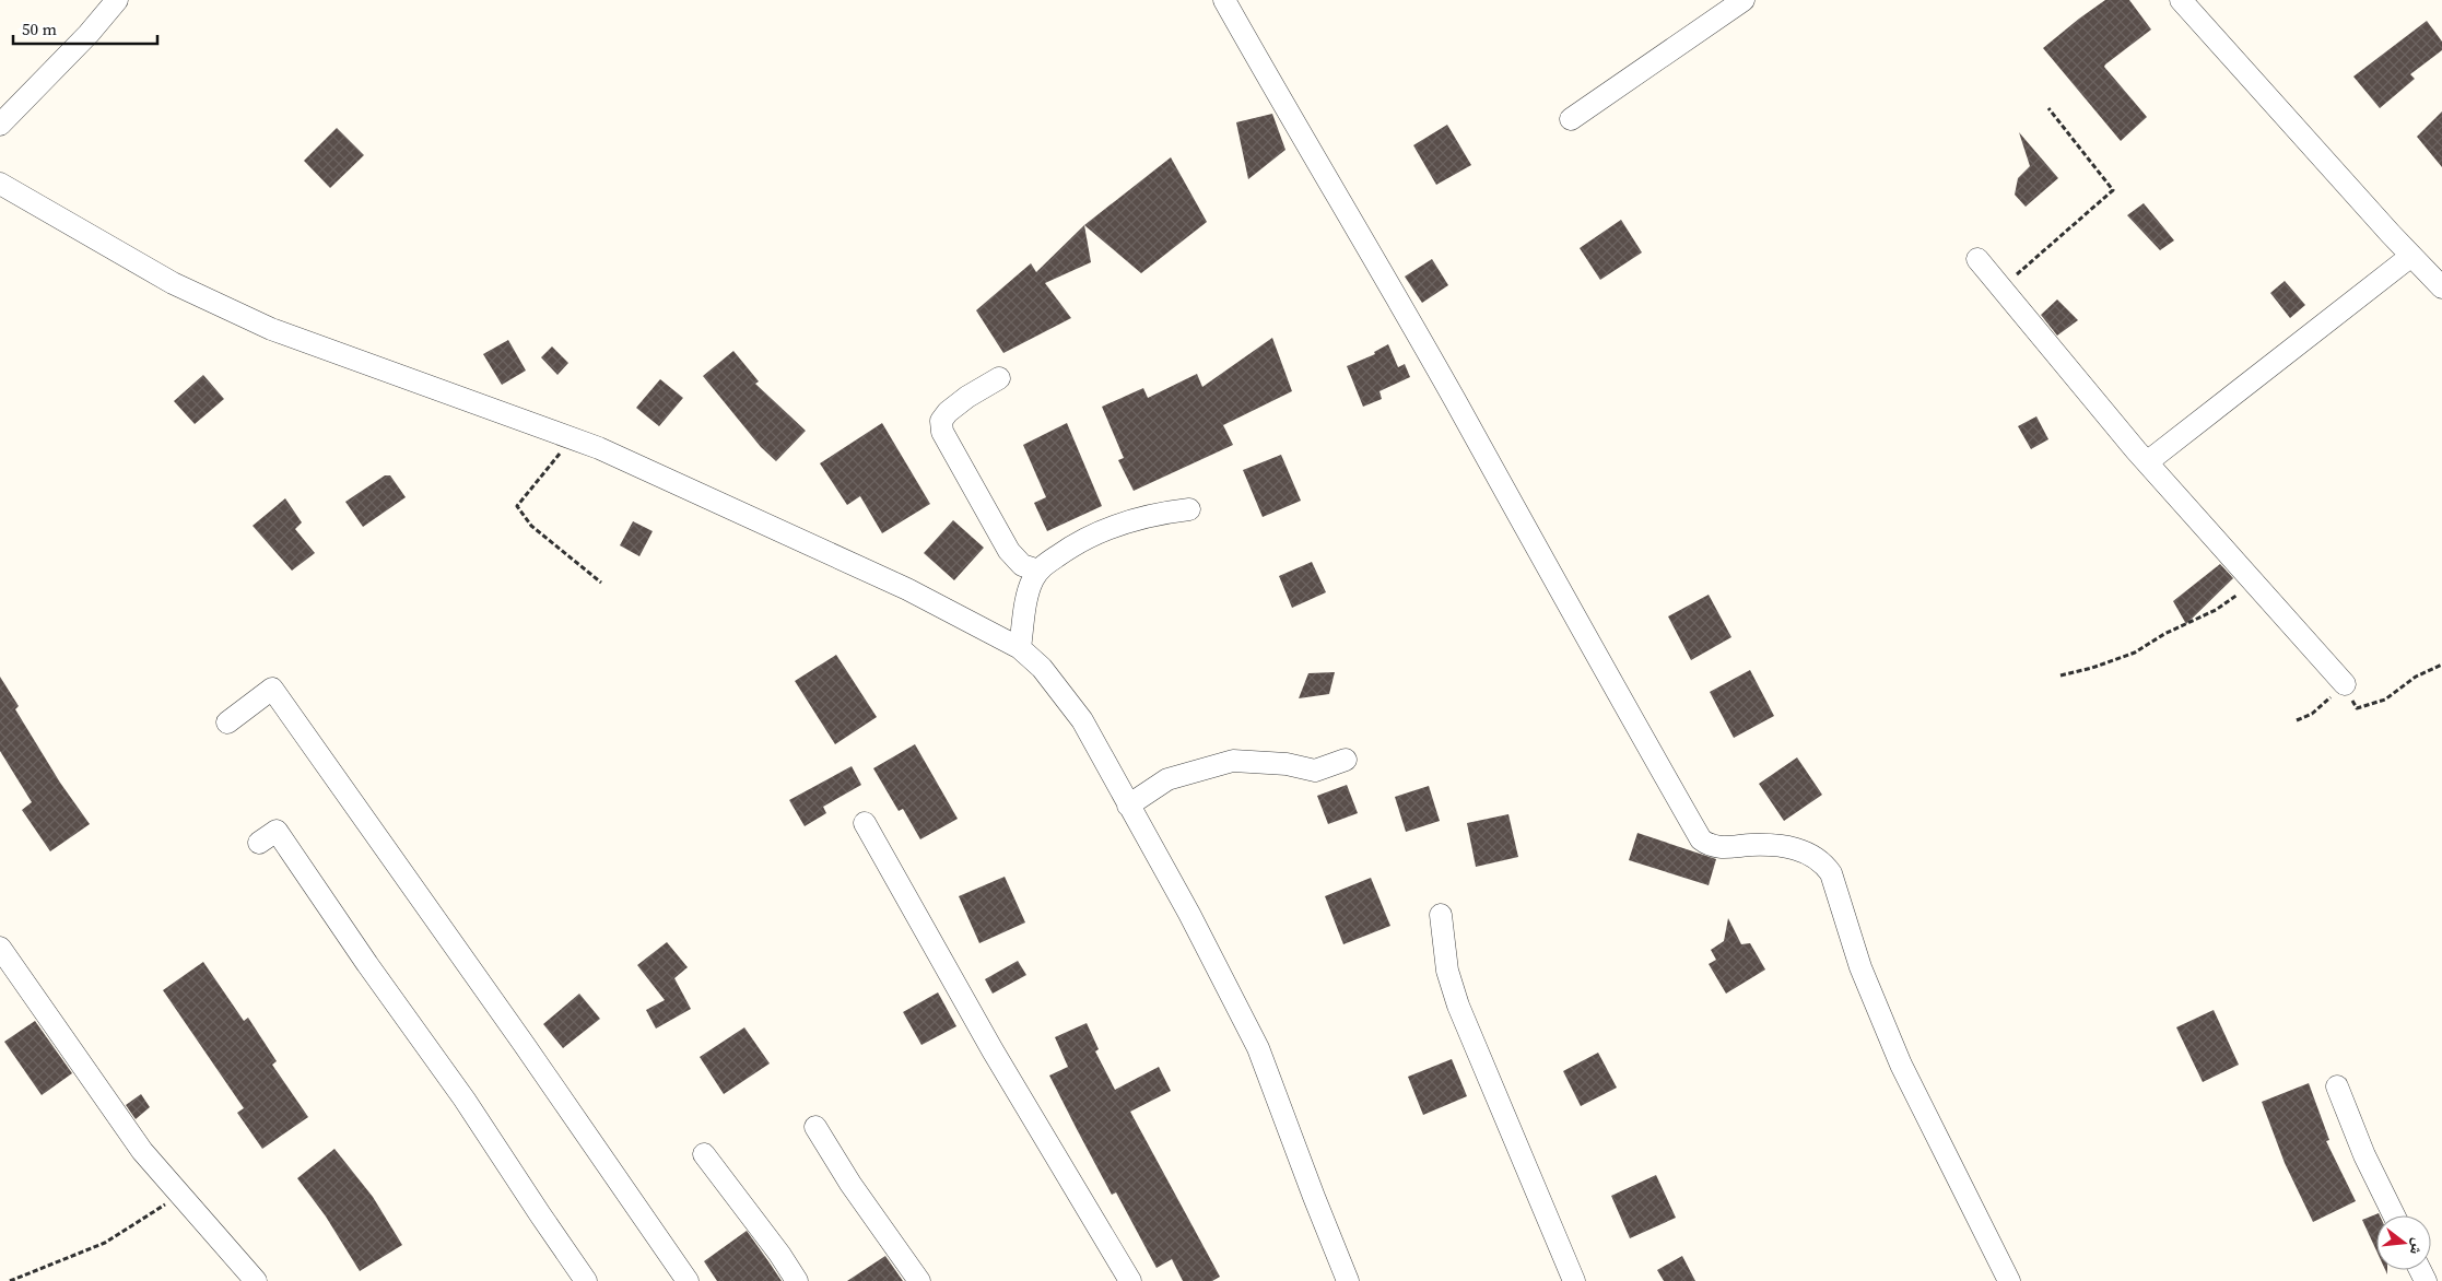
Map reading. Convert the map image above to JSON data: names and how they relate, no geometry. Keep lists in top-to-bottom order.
{
  "scale_bar": "50 m",
  "north": "right"
}
